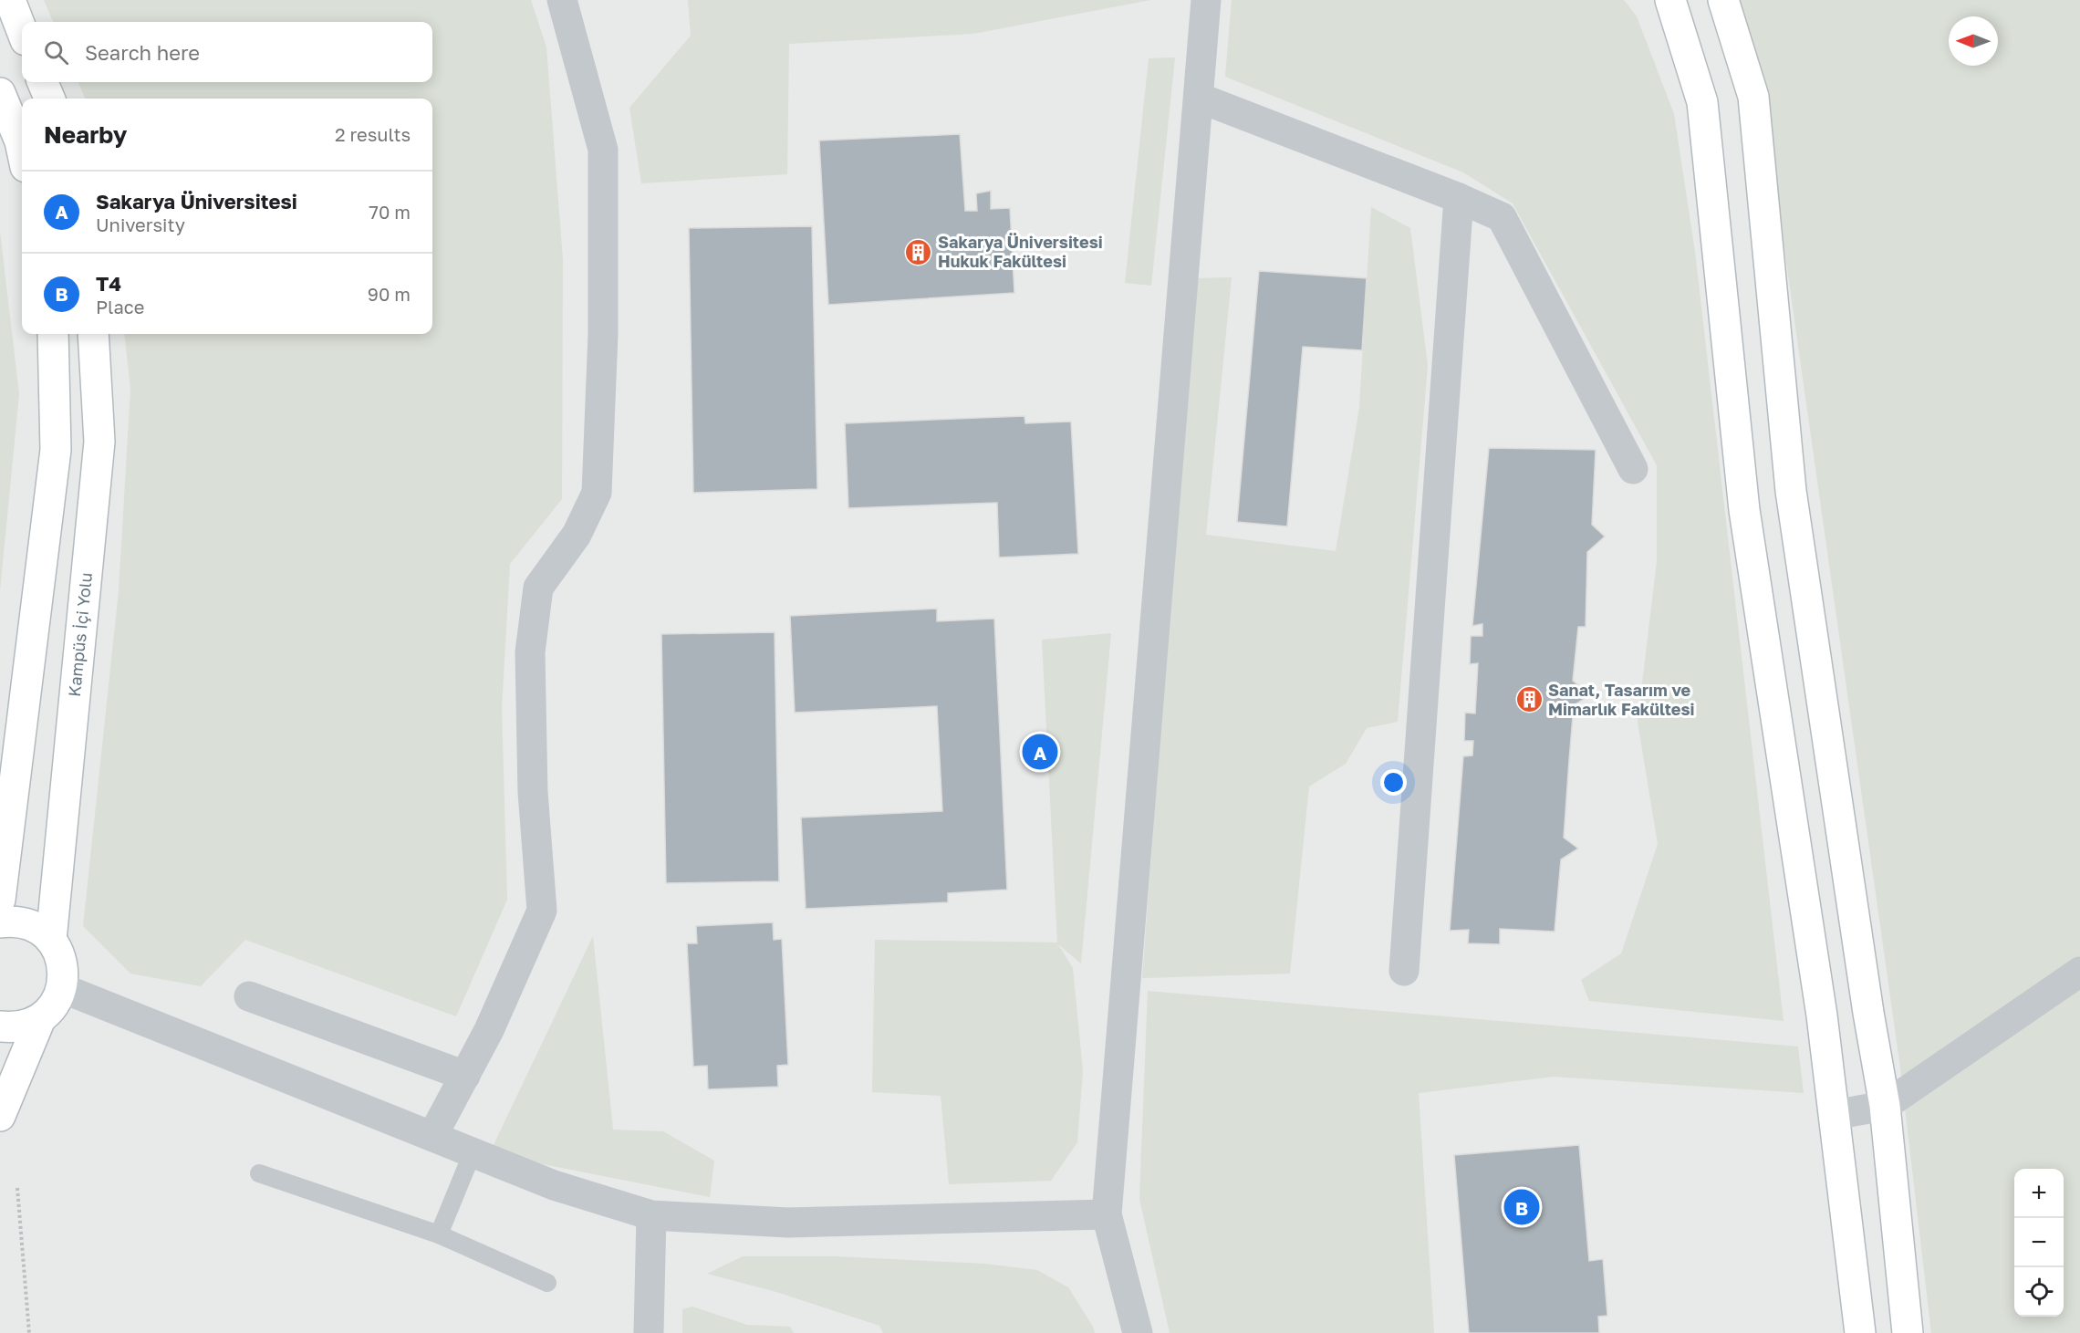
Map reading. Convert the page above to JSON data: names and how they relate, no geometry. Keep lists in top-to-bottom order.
{
  "streets": {
    "street": ["Kampüs İçi Yolu"]
  },
  "places": {
    "building": ["Sakarya Üniversitesi Hukuk Fakültesi", "Sanat, Tasarım ve Mimarlık Fakültesi"]
  },
  "north": "left",
  "page": {
    "search": "Search here",
    "heading": ["Nearby", "2 results"],
    "list": [
      {
        "mark": "A",
        "name": "Sakarya Üniversitesi",
        "note": "University",
        "value": "70 m"
      },
      {
        "mark": "B",
        "name": "T4",
        "note": "Place",
        "value": "90 m"
      }
    ],
    "pins": ["A", "B"],
    "map_buttons": ["+", "−"]
  }
}
